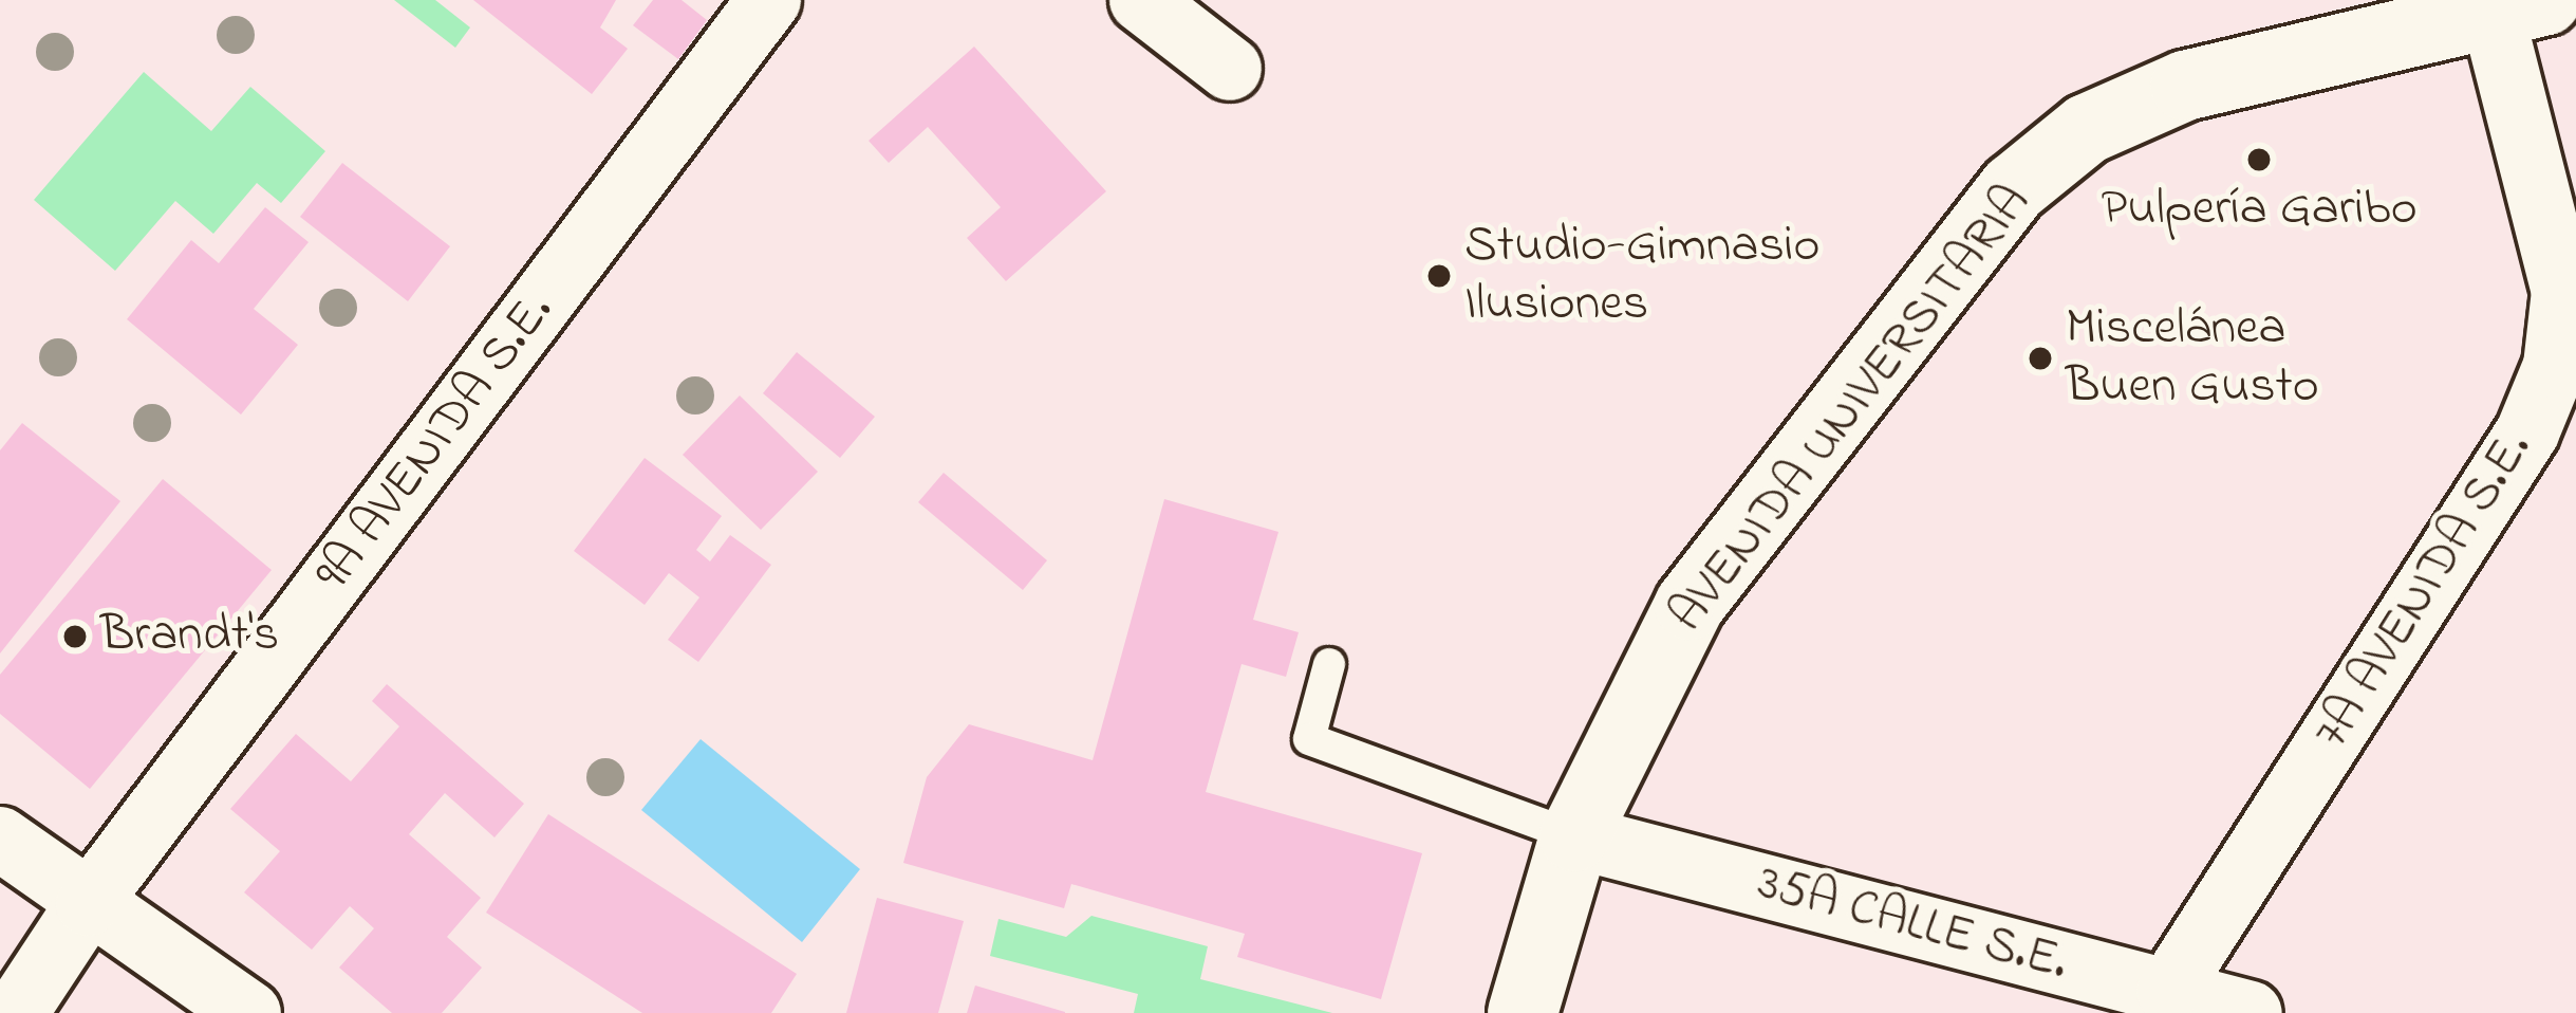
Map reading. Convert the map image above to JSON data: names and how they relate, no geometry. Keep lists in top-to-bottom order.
{
  "streets": {
    "street": [
      "AVENIDA UNIVERSITARIA",
      "9A AVENIDA S.E.",
      "7A AVENIDA S.E.",
      "35A CALLE S.E."
    ]
  },
  "crossings": [
    ["AVENIDA UNIVERSITARIA", "7A AVENIDA S.E."],
    ["AVENIDA UNIVERSITARIA", "35A CALLE S.E."],
    ["7A AVENIDA S.E.", "35A CALLE S.E."]
  ],
  "places": [
    "Pulpería Garibo",
    "Studio-Gimnasio Ilusiones",
    "Miscelánea Buen Gusto",
    "Brandt's"
  ]
}
